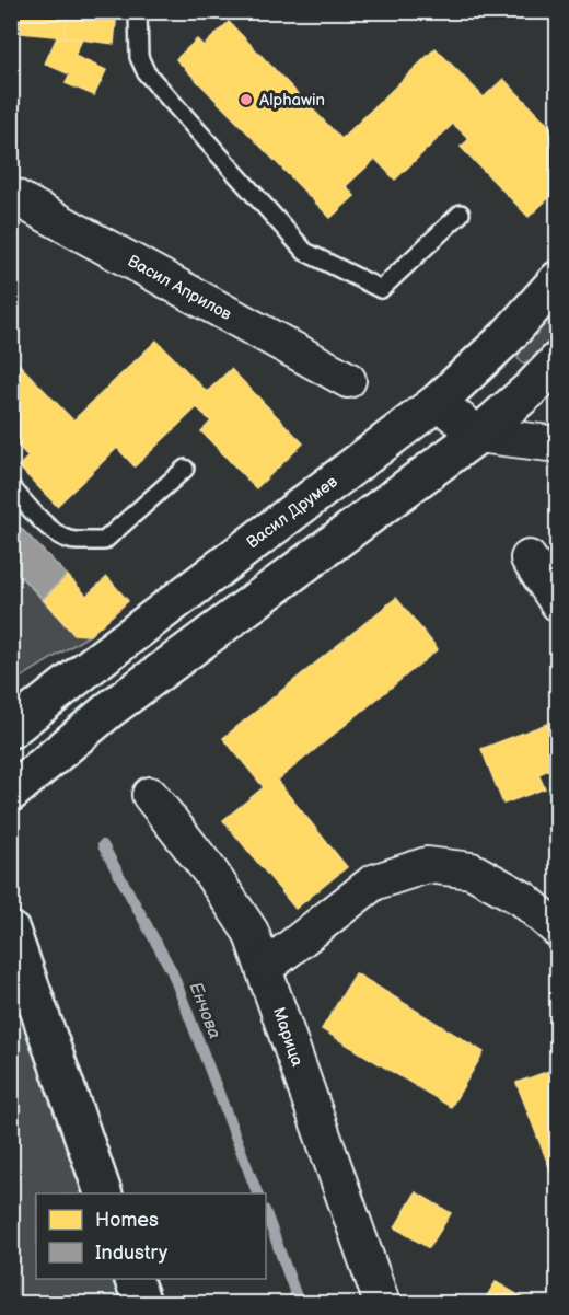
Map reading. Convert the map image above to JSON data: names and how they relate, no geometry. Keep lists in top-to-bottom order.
{
  "streets": {
    "street": ["Васил Априлов", "Васил Друмев", "Марица"]
  },
  "water": ["Енчова"],
  "places": ["Alphawin"],
  "legend": ["Homes", "Industry"]
}
